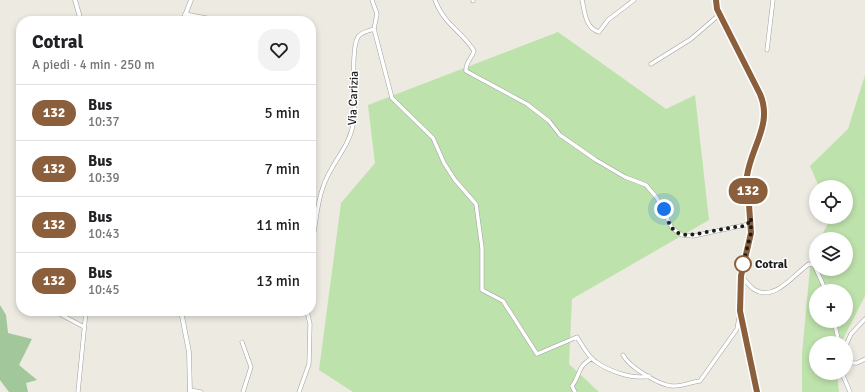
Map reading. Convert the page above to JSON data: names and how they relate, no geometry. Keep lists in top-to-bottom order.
{
  "streets": {
    "street": ["Via Carizia"]
  },
  "places": ["Cotral"],
  "lines": ["bus line 132"],
  "page": {
    "on_map": "132",
    "heading": ["Cotral", "A piedi · 4 min · 250 m"],
    "list": [
      {
        "mark": "132",
        "name": "Bus",
        "note": "10:37",
        "value": "5 min"
      },
      {
        "mark": "132",
        "name": "Bus",
        "note": "10:39",
        "value": "7 min"
      },
      {
        "mark": "132",
        "name": "Bus",
        "note": "10:43",
        "value": "11 min"
      },
      {
        "mark": "132",
        "name": "Bus",
        "note": "10:45",
        "value": "13 min"
      }
    ],
    "map_buttons": ["+", "−"]
  }
}
